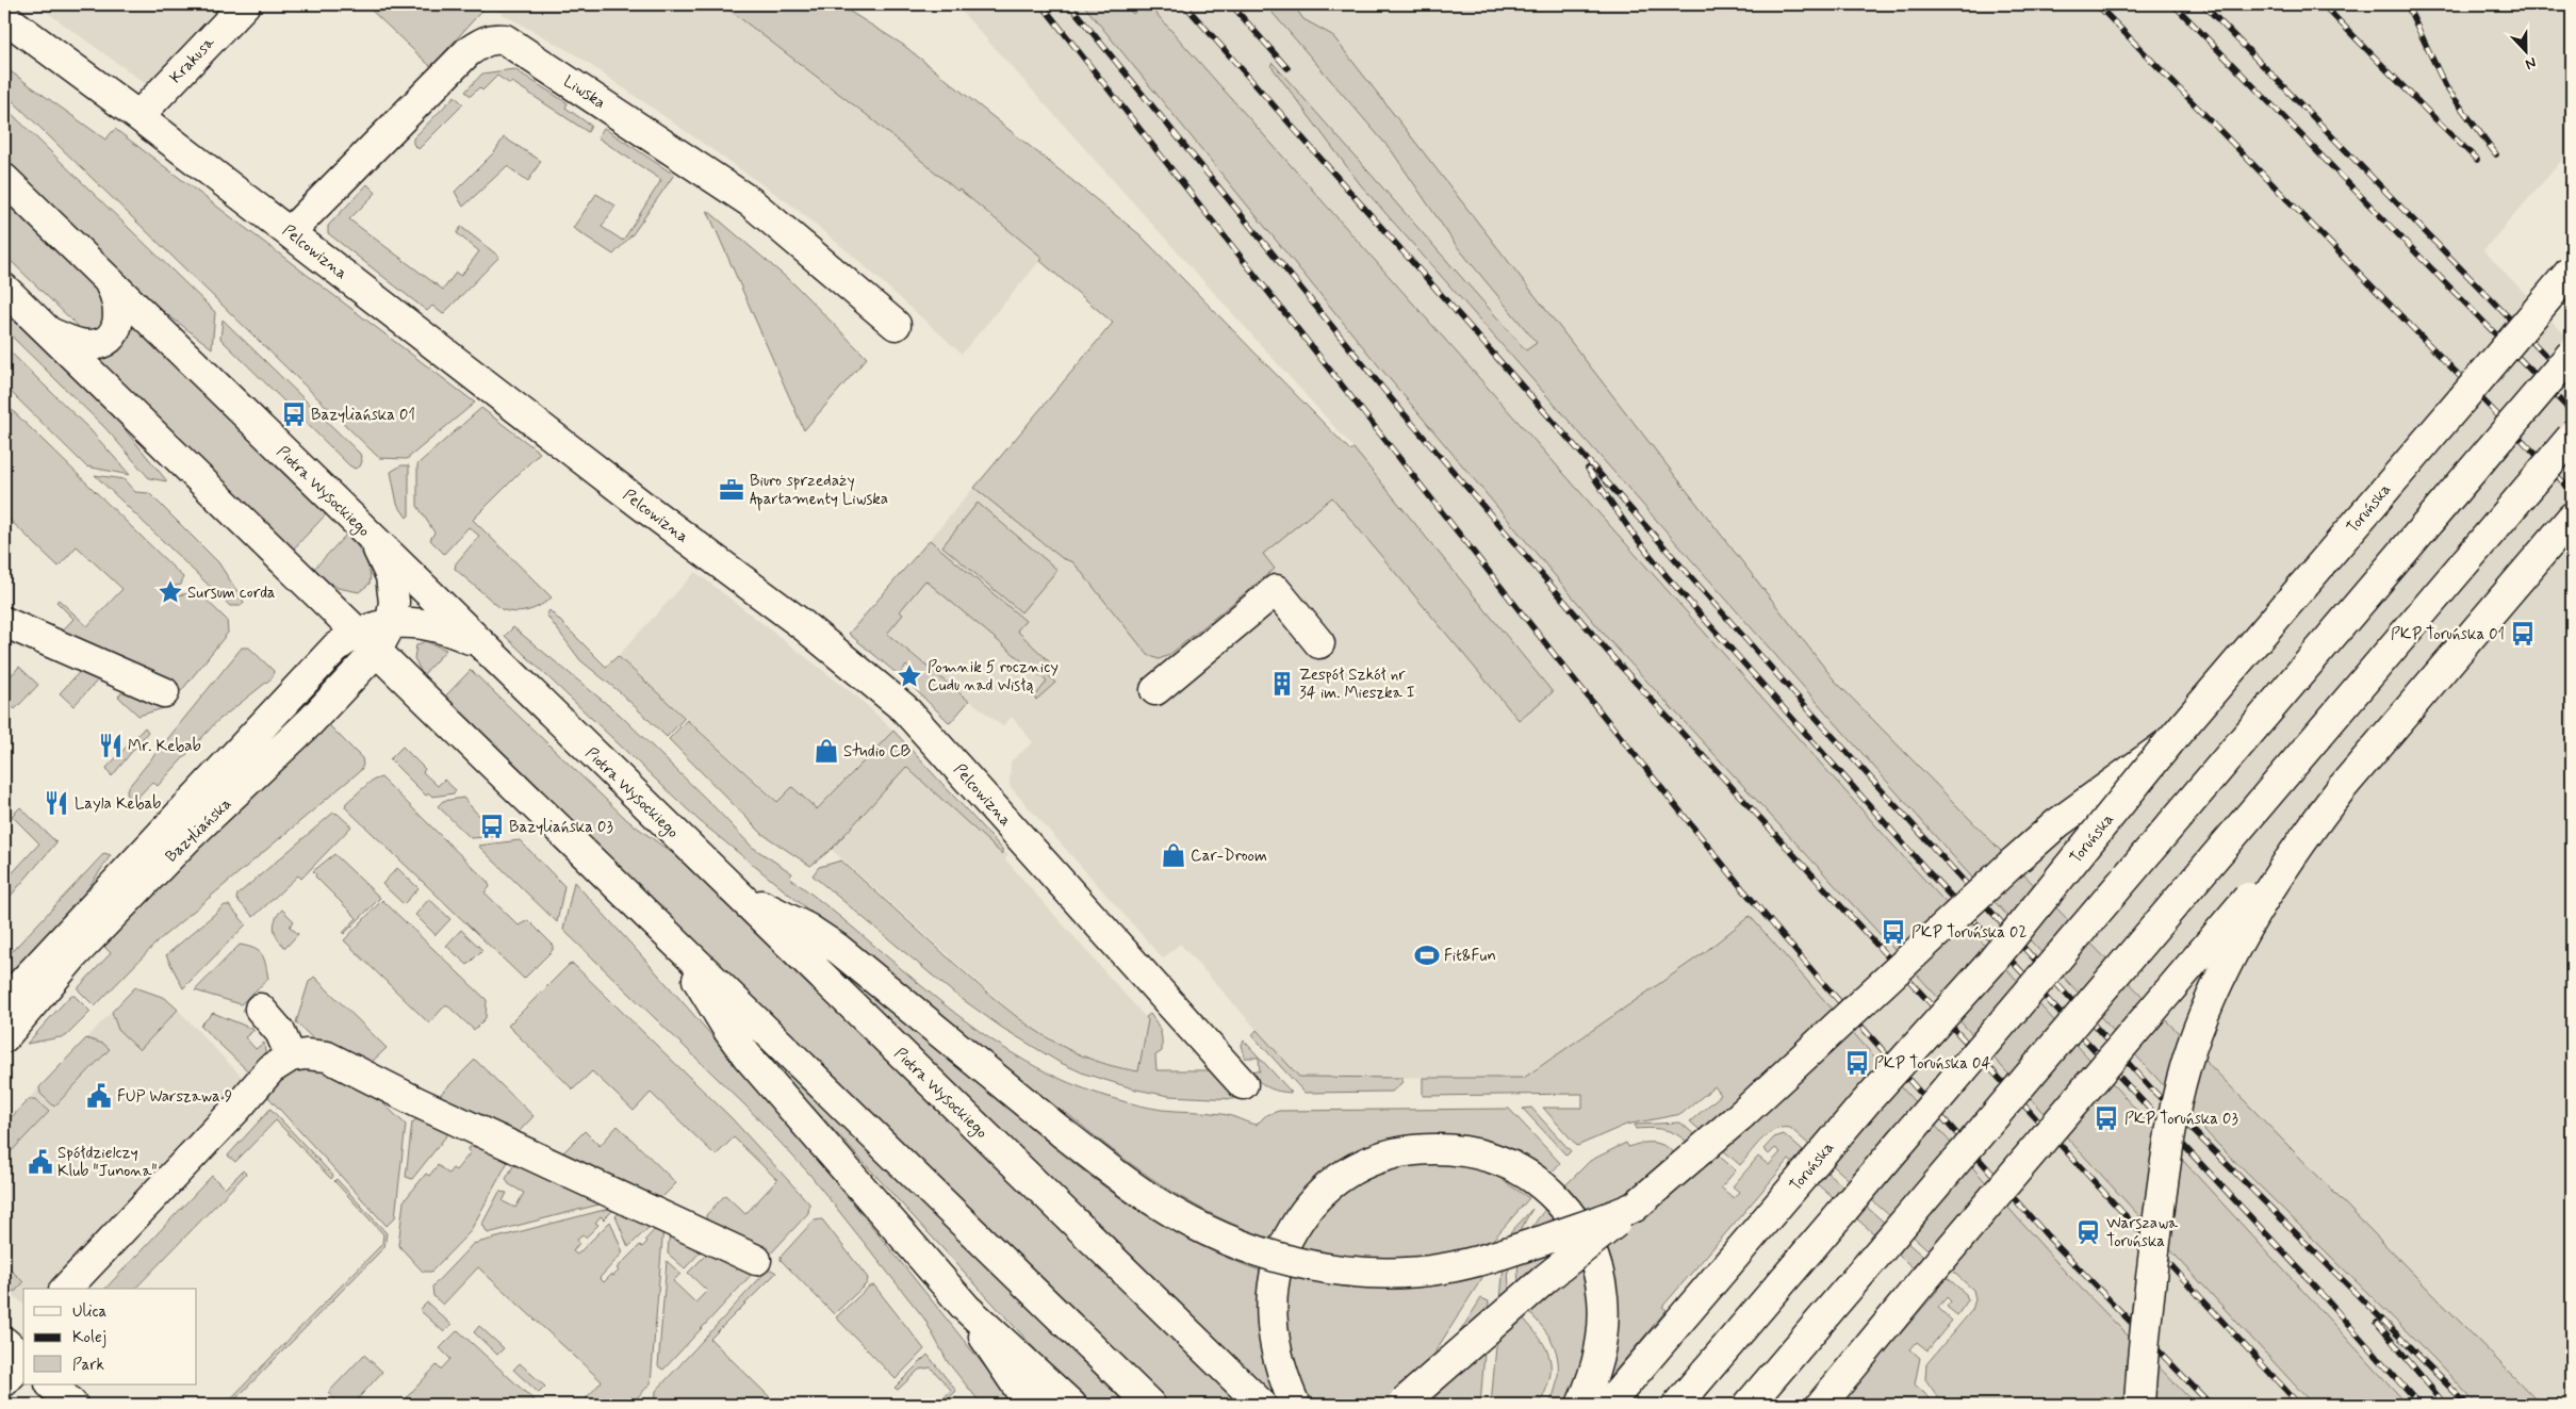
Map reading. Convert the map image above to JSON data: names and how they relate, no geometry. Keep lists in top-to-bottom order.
{
  "streets": {
    "main road": [
      "Krakusa",
      "Liwska",
      "Pelcowizna",
      "Piotra Wysockiego",
      "Toruńska",
      "Bazyliańska"
    ]
  },
  "crossings": [
    ["Krakusa", "Pelcowizna"],
    ["Liwska", "Pelcowizna"],
    ["Piotra Wysockiego", "Bazyliańska"]
  ],
  "places": {
    "bus stop": [
      "Bazyliańska 01",
      "PKP Toruńska 01",
      "Bazyliańska 03",
      "PKP Toruńska 02",
      "PKP Toruńska 04",
      "PKP Toruńska 03"
    ],
    "office": ["Biuro sprzedaży Apartamenty Liwska"],
    "place": ["Sursum corda", "Pomnik 5 rocznicy Cudu nad Wisłą"],
    "building": ["Zespół Szkół nr 34 im. Mieszka I"],
    "restaurant": ["Mr. Kebab", "Layla Kebab"],
    "shop": ["Studio CB", "Car-Droom"],
    "sports": ["Fit&Fun"],
    "public building": ["FUP Warszawa 9", "Spółdzielczy Klub \"Junona\""],
    "station": ["Warszawa Toruńska"]
  },
  "legend": ["Ulica", "Kolej", "Park"],
  "north": "bottom"
}
